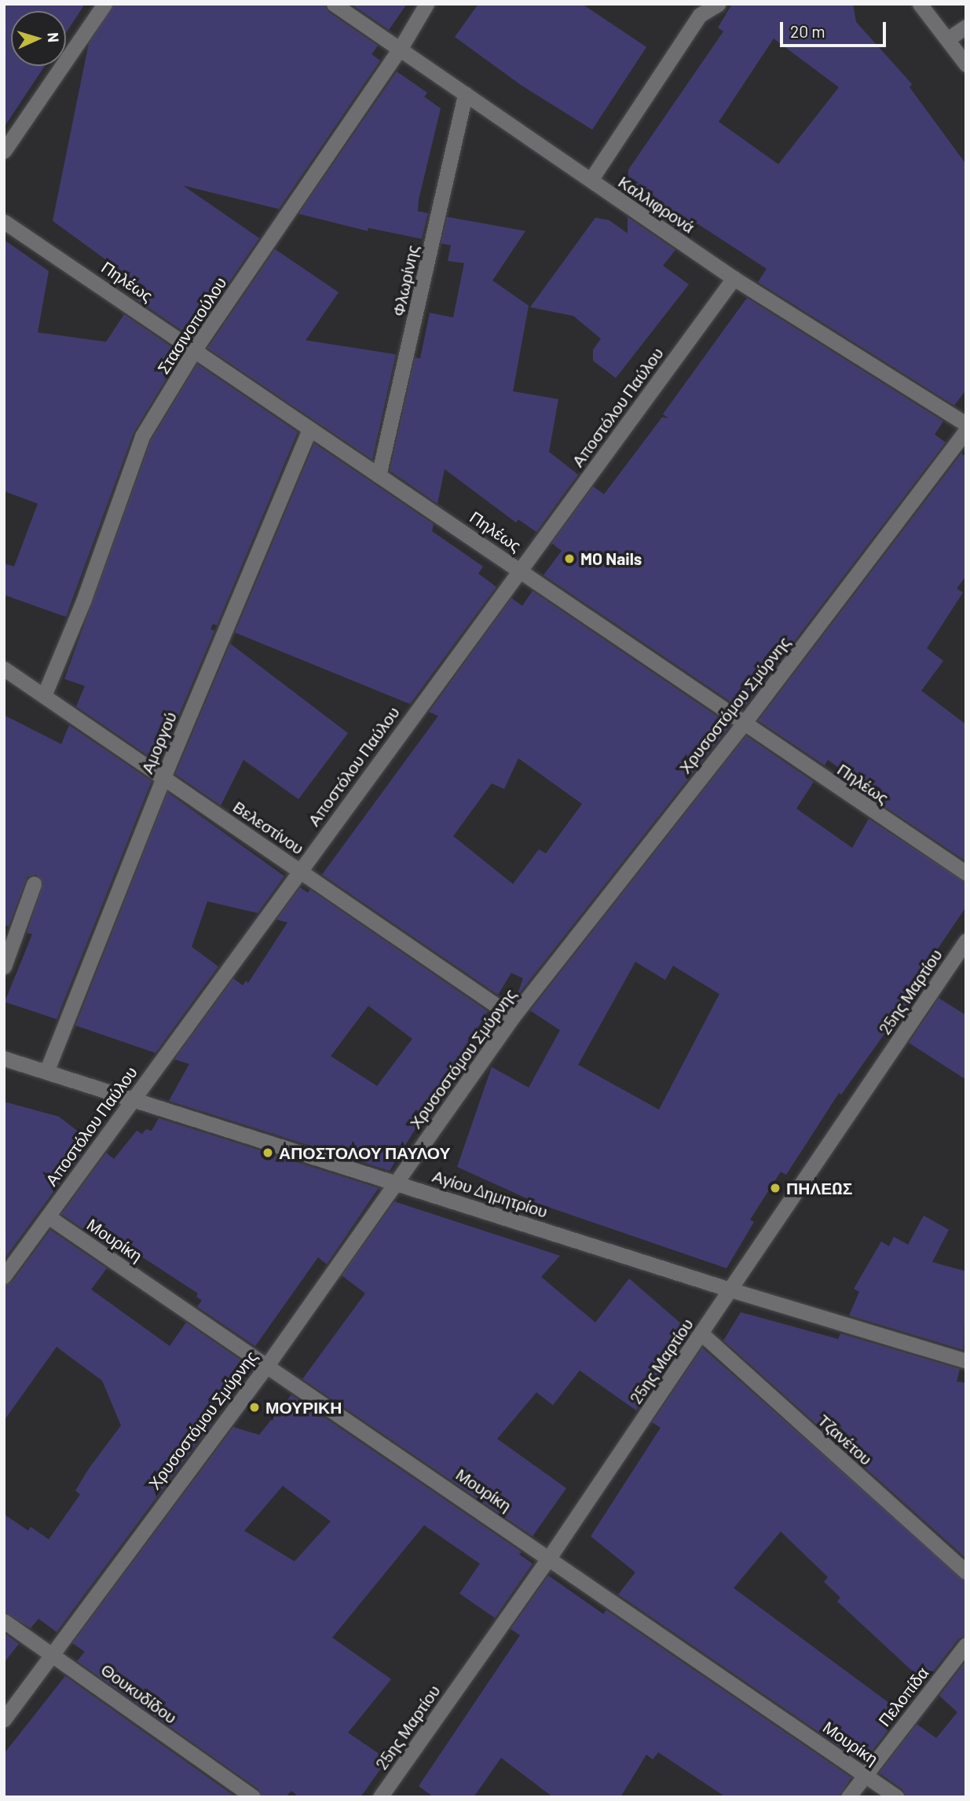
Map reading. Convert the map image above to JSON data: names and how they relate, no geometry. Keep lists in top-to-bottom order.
{
  "streets": {
    "street": [
      "Καλλιφρονά",
      "Φλωρίνης",
      "Πηλέως",
      "Στασινοπούλου",
      "Αποστόλου Παύλου",
      "Χρυσοστόμου Σμύρνης",
      "Αμοργού",
      "Βελεστίνου",
      "25ης Μαρτίου",
      "Αγίου Δημητρίου",
      "Μουρίκη",
      "Τζανέτου",
      "Θουκυδίδου",
      "Πελοπίδα"
    ]
  },
  "crossings": [
    ["Καλλιφρονά", "Φλωρίνης"],
    ["Καλλιφρονά", "Στασινοπούλου"],
    ["Καλλιφρονά", "Αποστόλου Παύλου"],
    ["Φλωρίνης", "Πηλέως"],
    ["Πηλέως", "Στασινοπούλου"],
    ["Πηλέως", "Αποστόλου Παύλου"],
    ["Πηλέως", "Χρυσοστόμου Σμύρνης"],
    ["Πηλέως", "Αμοργού"],
    ["Στασινοπούλου", "Βελεστίνου"],
    ["Αποστόλου Παύλου", "Βελεστίνου"],
    ["Αποστόλου Παύλου", "Αγίου Δημητρίου"],
    ["Αποστόλου Παύλου", "Μουρίκη"],
    ["Χρυσοστόμου Σμύρνης", "Βελεστίνου"],
    ["Χρυσοστόμου Σμύρνης", "Αγίου Δημητρίου"],
    ["Χρυσοστόμου Σμύρνης", "Μουρίκη"],
    ["Χρυσοστόμου Σμύρνης", "Θουκυδίδου"],
    ["Αμοργού", "Βελεστίνου"],
    ["Αμοργού", "Αγίου Δημητρίου"],
    ["25ης Μαρτίου", "Αγίου Δημητρίου"],
    ["25ης Μαρτίου", "Μουρίκη"],
    ["25ης Μαρτίου", "Τζανέτου"],
    ["Μουρίκη", "Πελοπίδα"]
  ],
  "places": [
    "MO Nails",
    "ΑΠΟΣΤΟΛΟΥ ΠΑΥΛΟΥ",
    "ΠΗΛΕΩΣ",
    "ΜΟΥΡΙΚΗ"
  ],
  "scale_bar": "20 m",
  "north": "right"
}
